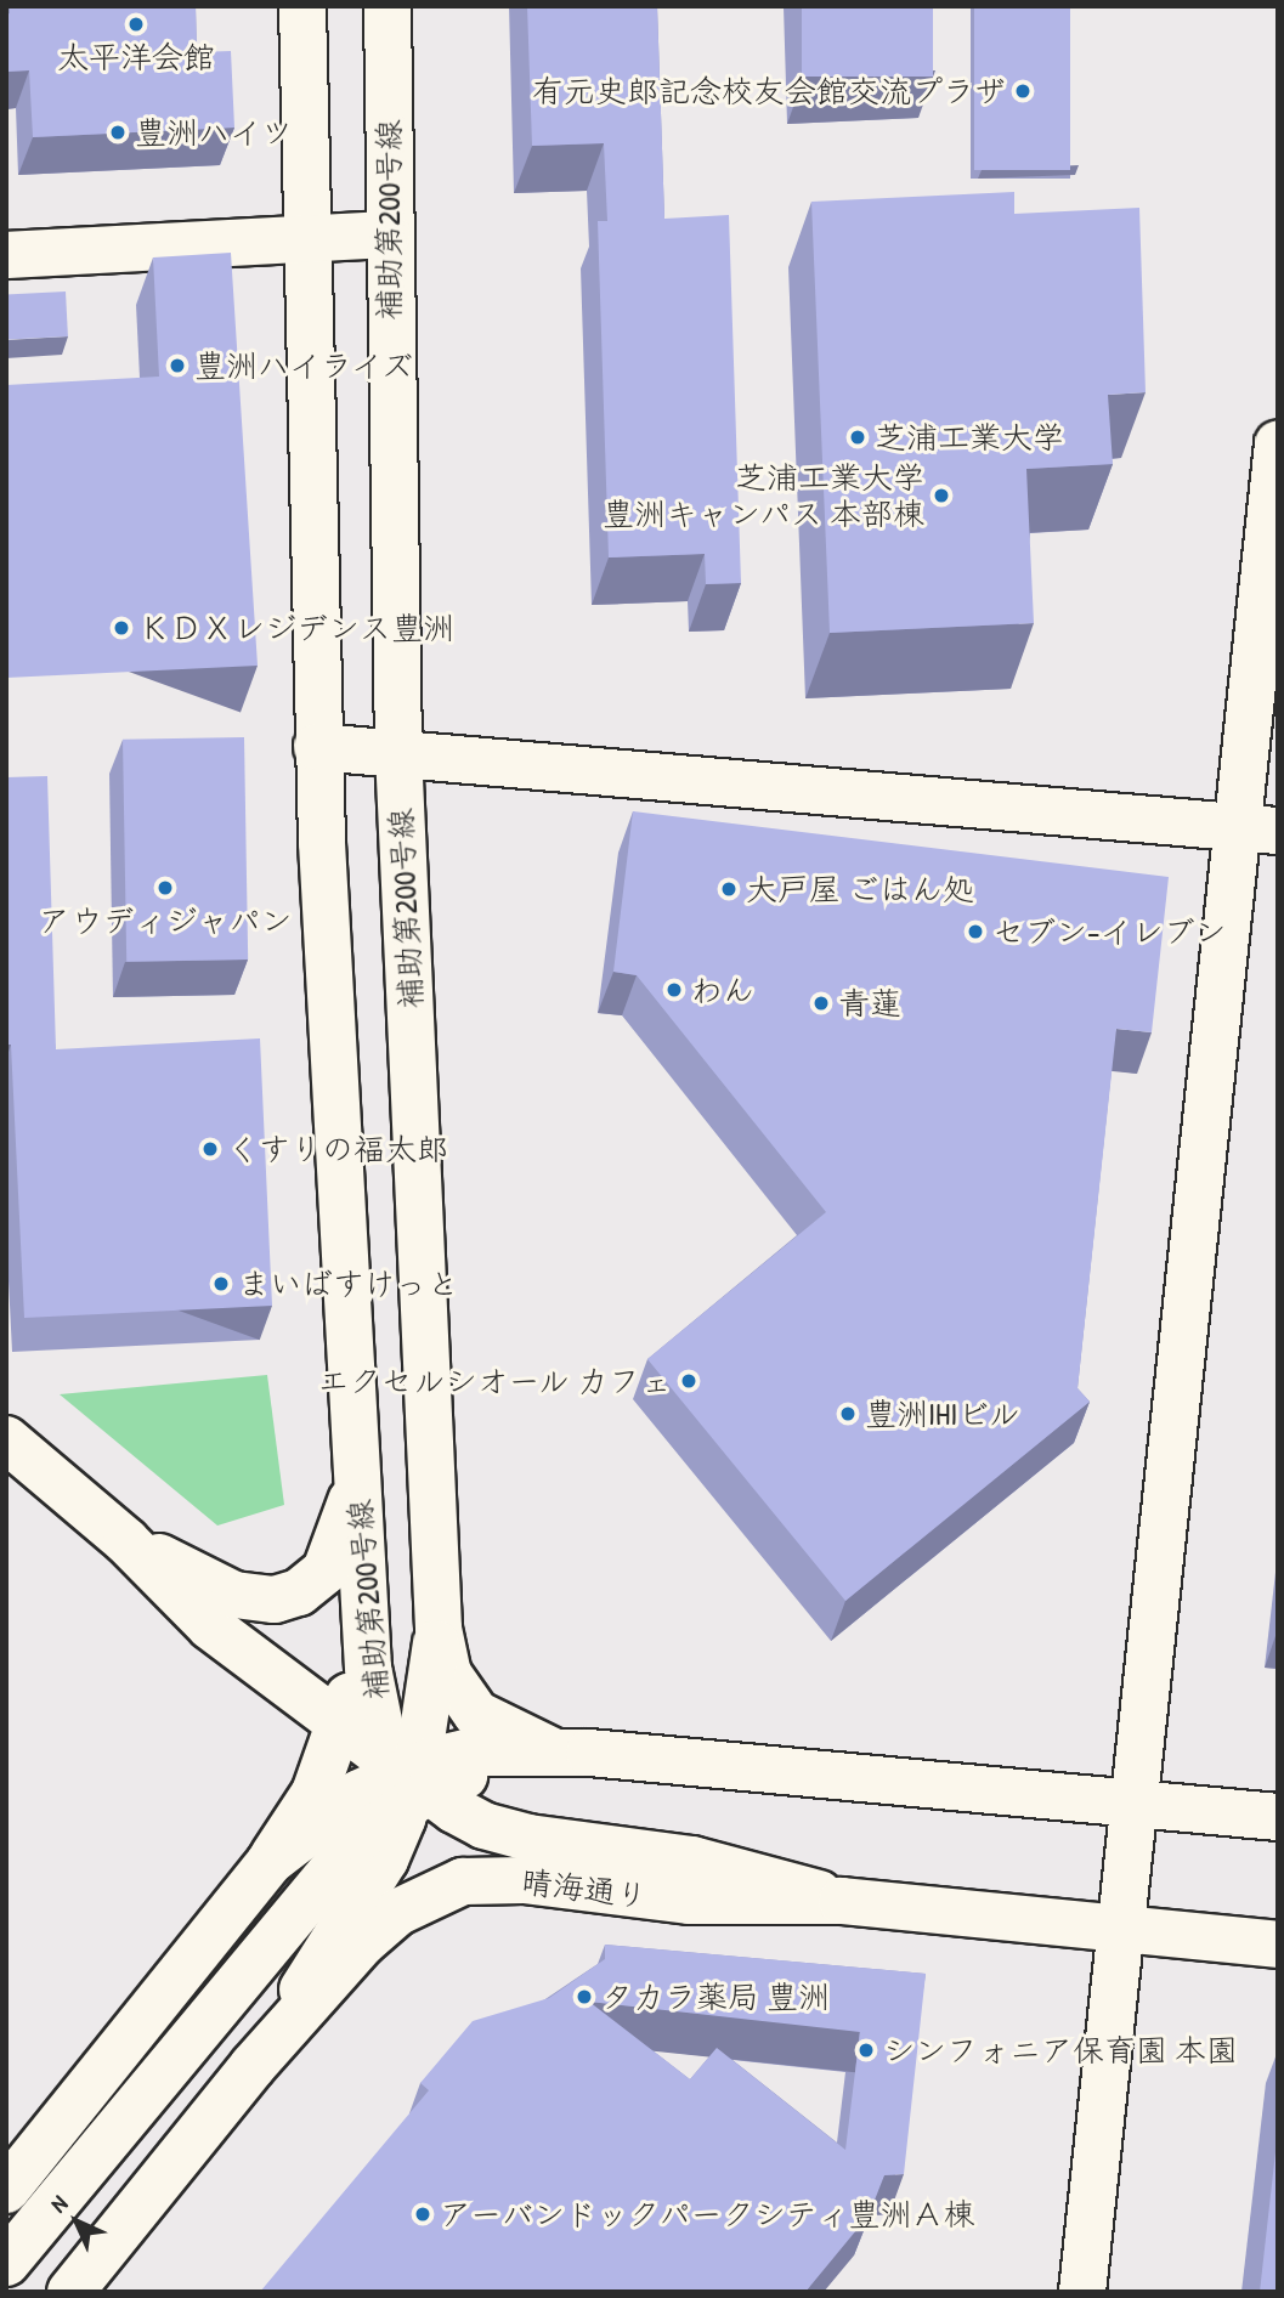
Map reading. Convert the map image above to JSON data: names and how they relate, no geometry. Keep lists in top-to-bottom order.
{
  "streets": {
    "street": ["補助第200号線", "晴海通り"]
  },
  "places": [
    "太平洋会館",
    "有元史郎記念校友会館交流プラザ",
    "豊洲ハイツ",
    "豊洲ハイライズ",
    "芝浦工業大学",
    "芝浦工業大学 豊洲キャンパス 本部棟",
    "ＫＤＸレジデンス豊洲",
    "アウディジャパン",
    "大戸屋 ごはん処",
    "セブン-イレブン",
    "わん",
    "青蓮",
    "くすりの福太郎",
    "まいばすけっと",
    "エクセルシオール カフェ",
    "豊洲IHIビル",
    "タカラ薬局 豊洲",
    "シンフォニア保育園 本園",
    "アーバンドックパークシティ豊洲Ａ棟"
  ],
  "north": "top left"
}
